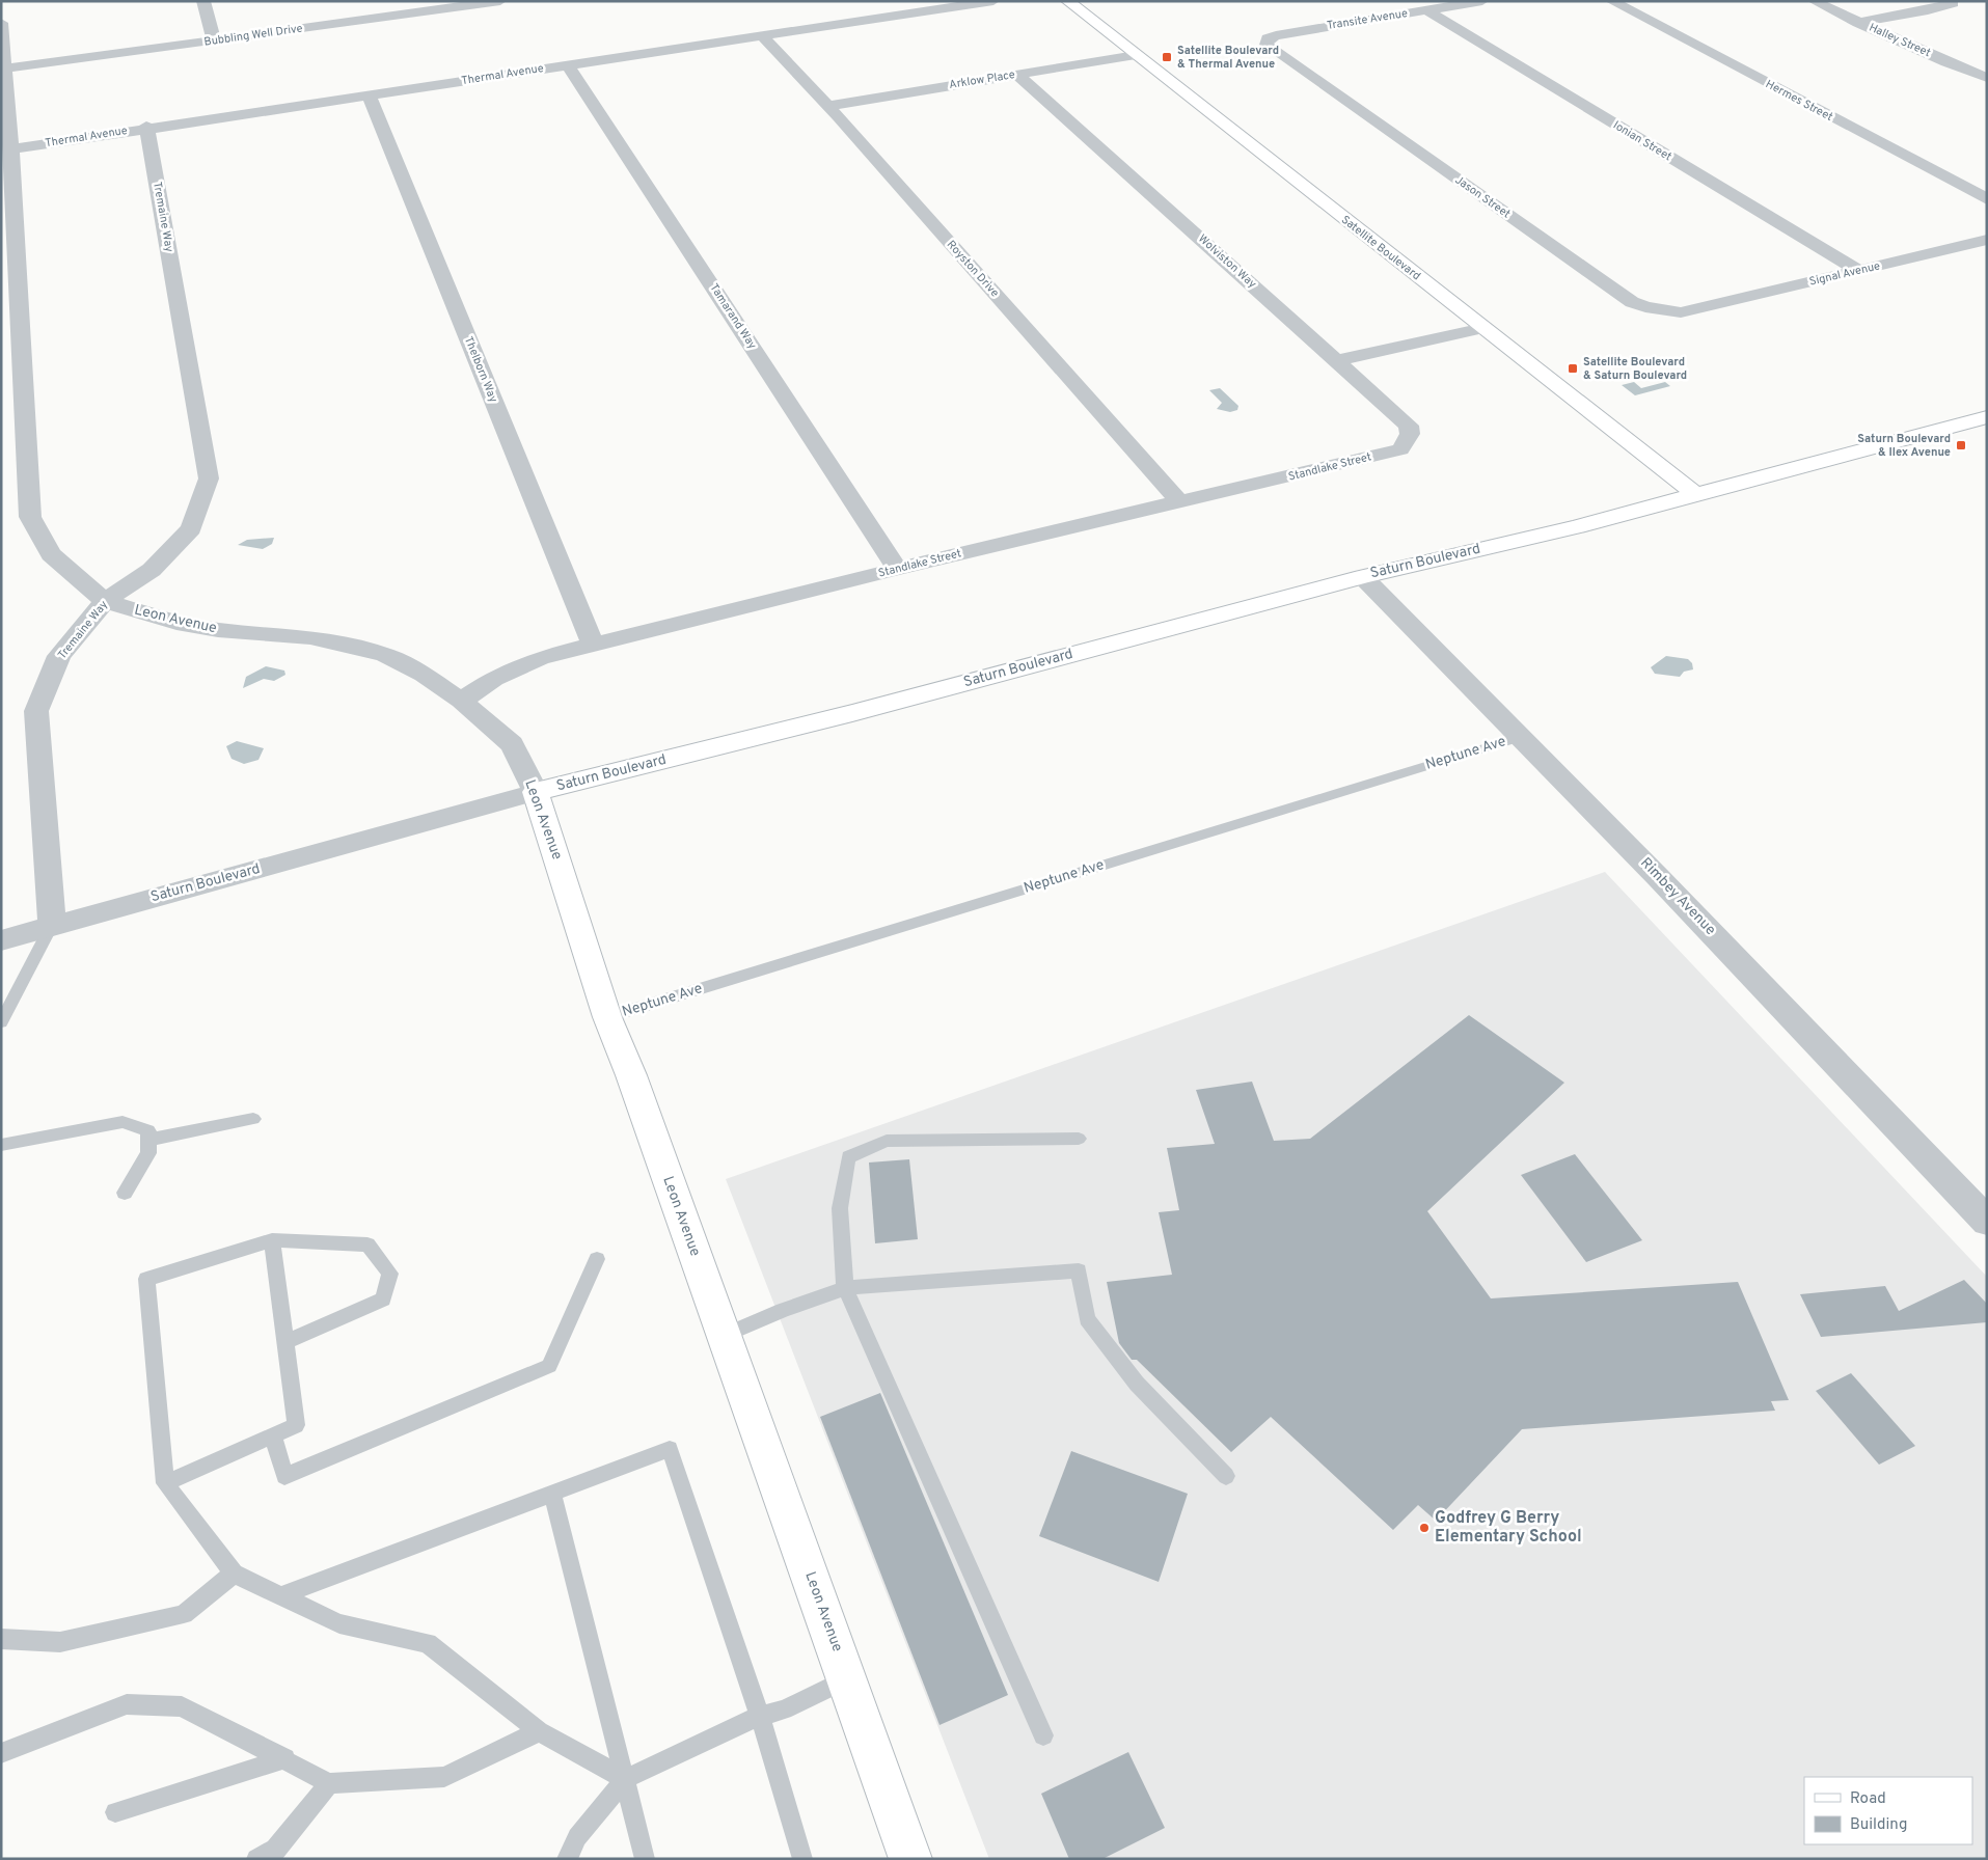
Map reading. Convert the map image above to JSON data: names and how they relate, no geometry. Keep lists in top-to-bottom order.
{
  "streets": {
    "street": [
      "Transite Avenue",
      "Bubbling Well Drive",
      "Halley Street",
      "Thermal Avenue",
      "Arklow Place",
      "Hermes Street",
      "Ionian Street",
      "Jason Street",
      "Tremaine Way",
      "Satellite Boulevard",
      "Wolviston Way",
      "Royston Drive",
      "Signal Avenue",
      "Tamarand Way",
      "Thelborn Way",
      "Standlake Street",
      "Saturn Boulevard",
      "Leon Avenue",
      "Rimbey Avenue"
    ],
    "lane": ["Neptune Ave"]
  },
  "crossings": [
    ["Transite Avenue", "Ionian Street"],
    ["Transite Avenue", "Jason Street"],
    ["Bubbling Well Drive", "Leon Avenue"],
    ["Thermal Avenue", "Tremaine Way"],
    ["Thermal Avenue", "Royston Drive"],
    ["Thermal Avenue", "Tamarand Way"],
    ["Thermal Avenue", "Thelborn Way"],
    ["Thermal Avenue", "Leon Avenue"],
    ["Arklow Place", "Satellite Boulevard"],
    ["Arklow Place", "Wolviston Way"],
    ["Arklow Place", "Royston Drive"],
    ["Ionian Street", "Signal Avenue"],
    ["Jason Street", "Signal Avenue"],
    ["Tremaine Way", "Saturn Boulevard"],
    ["Tremaine Way", "Leon Avenue"],
    ["Satellite Boulevard", "Saturn Boulevard"],
    ["Wolviston Way", "Standlake Street"],
    ["Royston Drive", "Standlake Street"],
    ["Tamarand Way", "Standlake Street"],
    ["Thelborn Way", "Standlake Street"],
    ["Standlake Street", "Leon Avenue"],
    ["Saturn Boulevard", "Leon Avenue"],
    ["Saturn Boulevard", "Rimbey Avenue"],
    ["Leon Avenue", "Neptune Ave"],
    ["Neptune Ave", "Rimbey Avenue"]
  ],
  "places": {
    "transit": ["Satellite Boulevard & Thermal Avenue", "Satellite Boulevard & Saturn Boulevard", "Saturn Boulevard & Ilex Avenue"],
    "other": ["Godfrey G Berry Elementary School"]
  },
  "legend": ["Road", "Building"]
}
